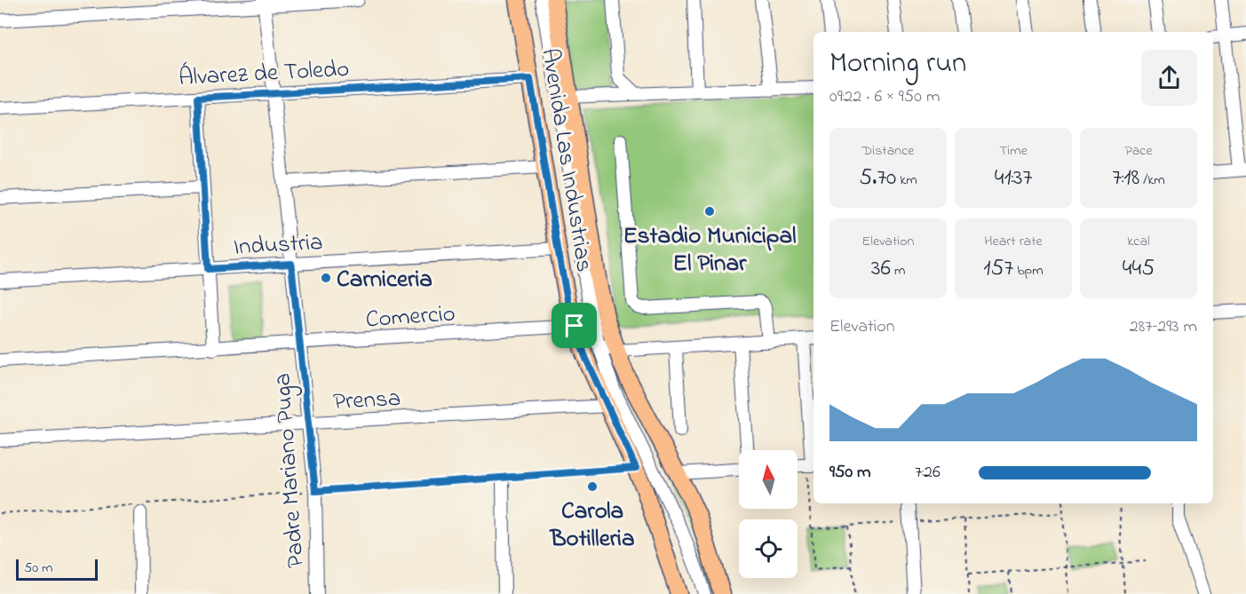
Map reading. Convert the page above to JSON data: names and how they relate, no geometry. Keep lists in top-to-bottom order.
{
  "streets": {
    "main road": ["Avenida Las Industrias"],
    "street": [
      "Álvarez de Toledo",
      "Industria",
      "Comercio",
      "Prensa",
      "Padre Mariano Puga"
    ]
  },
  "crossings": [
    ["Álvarez de Toledo", "Avenida Las Industrias"],
    ["Álvarez de Toledo", "Padre Mariano Puga"],
    ["Avenida Las Industrias", "Industria"],
    ["Avenida Las Industrias", "Comercio"],
    ["Avenida Las Industrias", "Prensa"],
    ["Industria", "Padre Mariano Puga"],
    ["Comercio", "Padre Mariano Puga"],
    ["Prensa", "Padre Mariano Puga"]
  ],
  "places": ["Estadio Municipal El Pinar", "Carniceria", "Carola Botilleria"],
  "scale_bar": "50 m",
  "north": "top",
  "page": {
    "heading": ["Morning run", "09:22 · 6 × 950 m"],
    "stats": [
      ["Distance", "5.70 km"],
      ["Time", "41:37"],
      ["Pace", "7:18 /km"],
      ["Elevation", "36 m"],
      ["Heart rate", "157 bpm"],
      ["kcal", "445"]
    ],
    "chart": ["Elevation", "287–293 m"],
    "list": [
      {
        "name": "950 m",
        "note": "7:26"
      }
    ],
    "scale": "50 m"
  }
}
